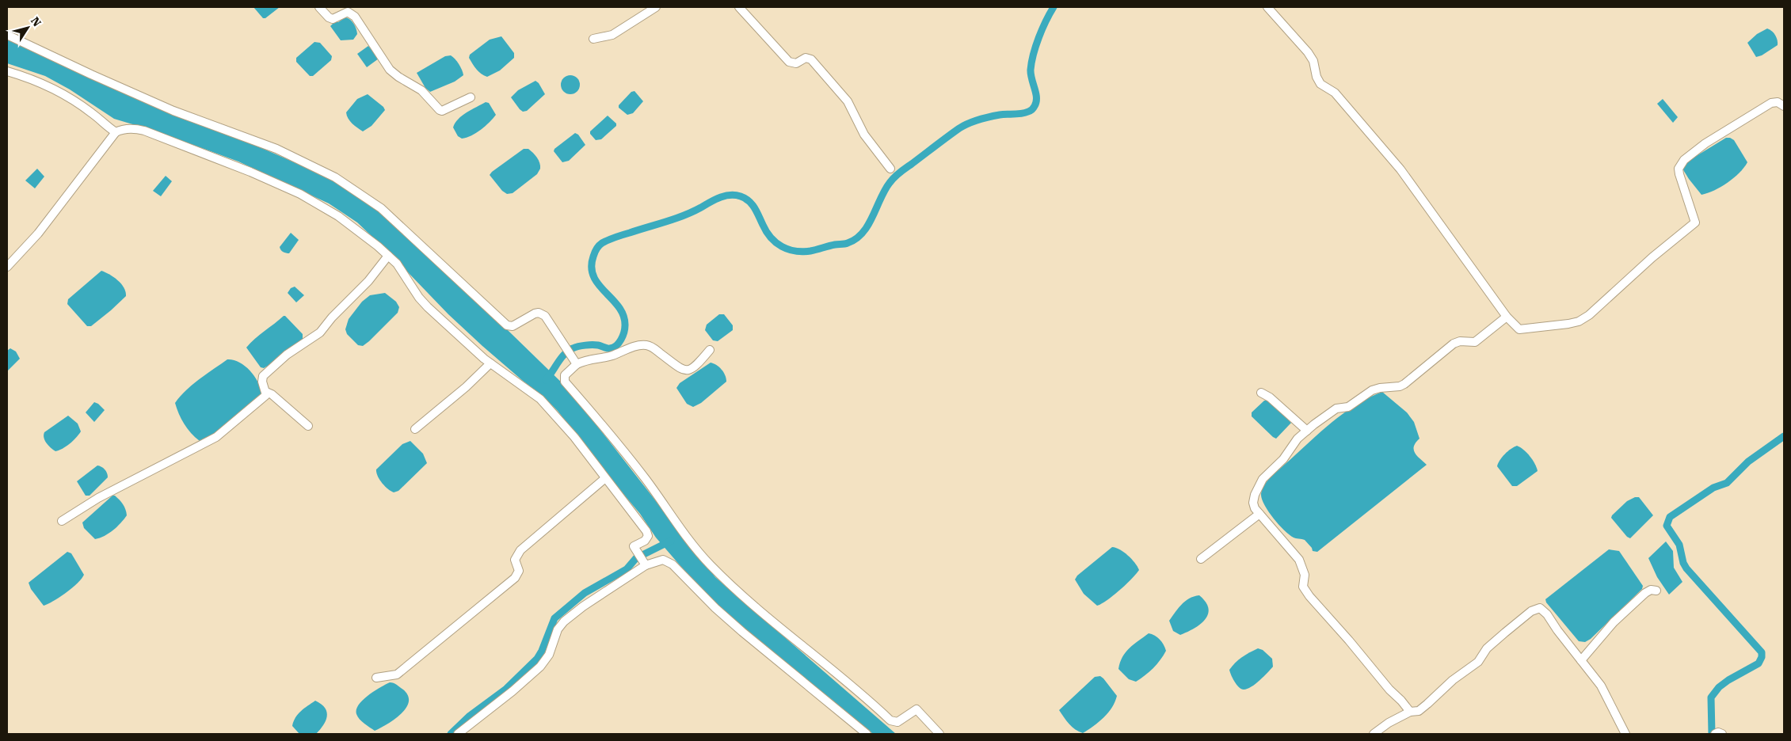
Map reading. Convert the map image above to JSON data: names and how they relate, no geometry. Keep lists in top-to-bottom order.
{
  "north": "top right"
}
